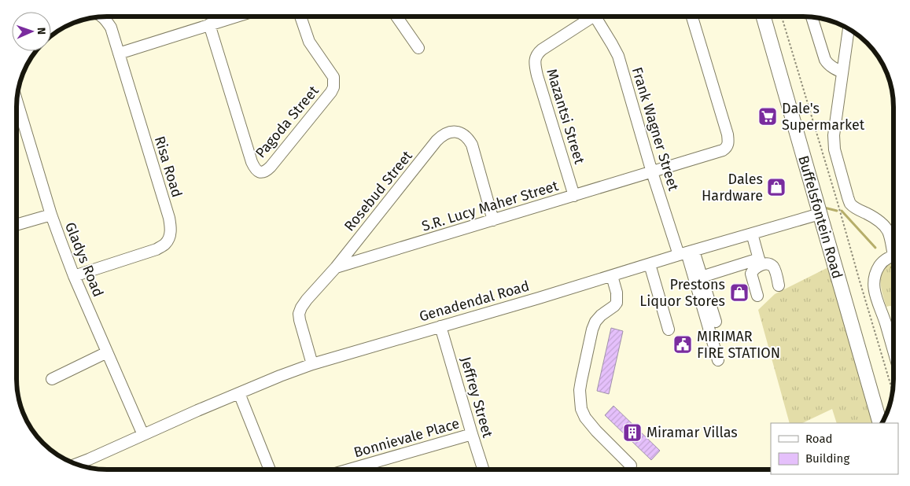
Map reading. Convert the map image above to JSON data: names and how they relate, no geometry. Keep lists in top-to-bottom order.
{
  "streets": {
    "main road": ["Buffelsfontein Road"],
    "street": [
      "Mazantsi Street",
      "Pagoda Street",
      "Frank Wagner Street",
      "Risa Road",
      "Rosebud Street",
      "S.R. Lucy Maher Street",
      "Gladys Road",
      "Genadendal Road",
      "Jeffrey Street",
      "Bonnievale Place"
    ]
  },
  "crossings": [
    ["Mazantsi Street", "S.R. Lucy Maher Street"],
    ["Frank Wagner Street", "S.R. Lucy Maher Street"],
    ["Frank Wagner Street", "Genadendal Road"],
    ["Risa Road", "Gladys Road"],
    ["Rosebud Street", "S.R. Lucy Maher Street"],
    ["Rosebud Street", "Genadendal Road"],
    ["Buffelsfontein Road", "Genadendal Road"],
    ["Gladys Road", "Genadendal Road"],
    ["Genadendal Road", "Jeffrey Street"],
    ["Jeffrey Street", "Bonnievale Place"]
  ],
  "places": {
    "supermarket": ["Dale's Supermarket"],
    "shop": ["Dales Hardware", "Prestons Liquor Stores"],
    "public building": ["MIRIMAR FIRE STATION"],
    "building": ["Miramar Villas"]
  },
  "legend": ["Road", "Building"],
  "north": "right"
}
